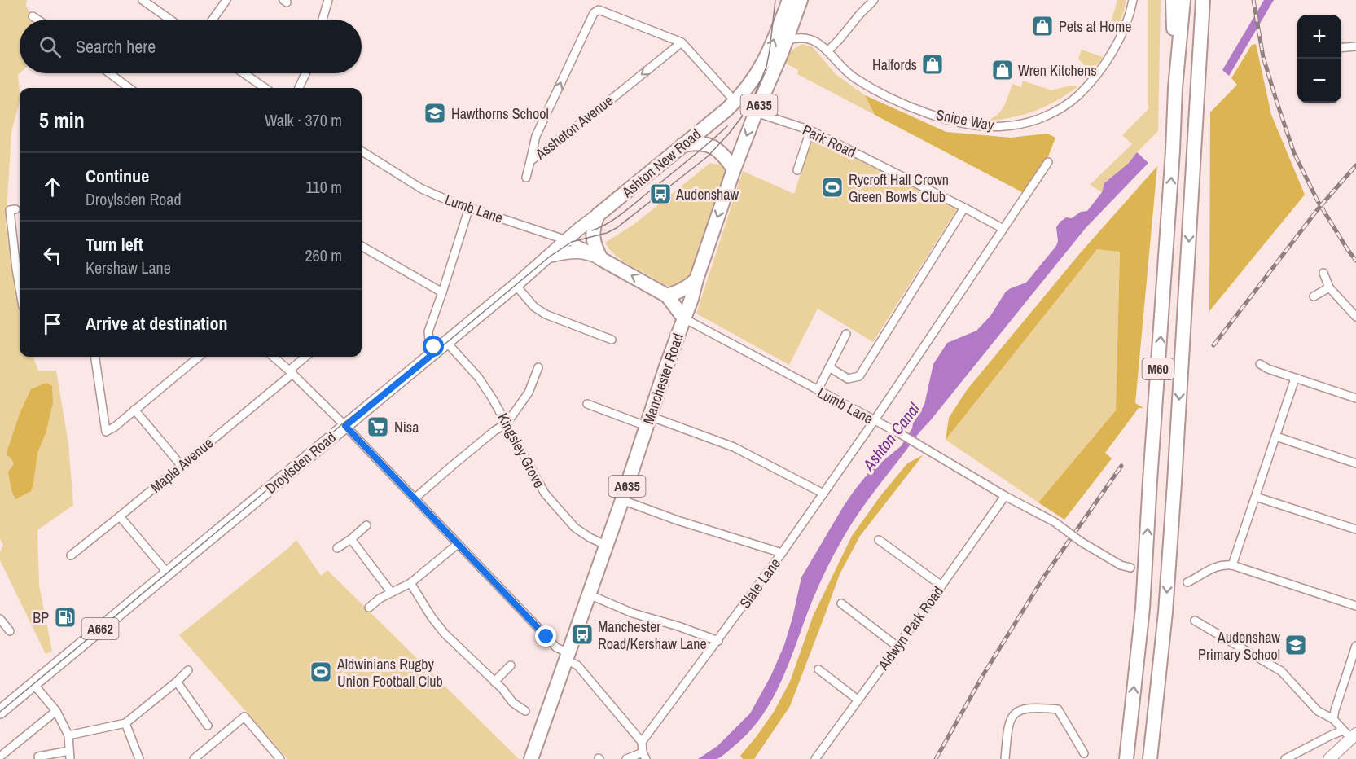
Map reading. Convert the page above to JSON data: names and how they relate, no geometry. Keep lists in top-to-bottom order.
{
  "streets": {
    "highway": [
      "A635",
      "Ashton New Road",
      "Lumb Lane",
      "M60",
      "Manchester Road"
    ],
    "main road": ["Droylsden Road", "A662"],
    "street": [
      "Snipe Way",
      "Assheton Avenue",
      "Park Road",
      "Kingsley Grove",
      "Maple Avenue",
      "Slate Lane",
      "Aldwyn Park Road"
    ]
  },
  "crossings": [
    ["Snipe Way", "Manchester Road"],
    ["Assheton Avenue", "Ashton New Road"],
    ["Park Road", "Manchester Road"],
    ["Ashton New Road", "Lumb Lane"],
    ["Ashton New Road", "Droylsden Road"],
    ["Lumb Lane", "Manchester Road"],
    ["Lumb Lane", "Droylsden Road"],
    ["Lumb Lane", "Slate Lane"],
    ["Lumb Lane", "Aldwyn Park Road"],
    ["Manchester Road", "Kingsley Grove"],
    ["Kingsley Grove", "Droylsden Road"],
    ["Droylsden Road", "A662"]
  ],
  "water": ["Ashton Canal"],
  "places": {
    "shop": ["Pets at Home", "Halfords", "Wren Kitchens"],
    "school or university": ["Hawthorns School", "Audenshaw Primary School"],
    "sports": ["Rycroft Hall Crown Green Bowls Club", "Aldwinians Rugby Union Football Club"],
    "bus stop": ["Audenshaw", "Manchester Road/Kershaw Lane"],
    "supermarket": ["Nisa"],
    "fuel station": ["BP"]
  },
  "page": {
    "map_buttons": ["+", "−"],
    "search": "Search here",
    "heading": ["5 min", "Walk · 370 m"],
    "list": [
      ["Continue", "Droylsden Road", "110 m"],
      ["Turn left", "Kershaw Lane", "260 m"],
      "Arrive at destination"
    ]
  }
}
